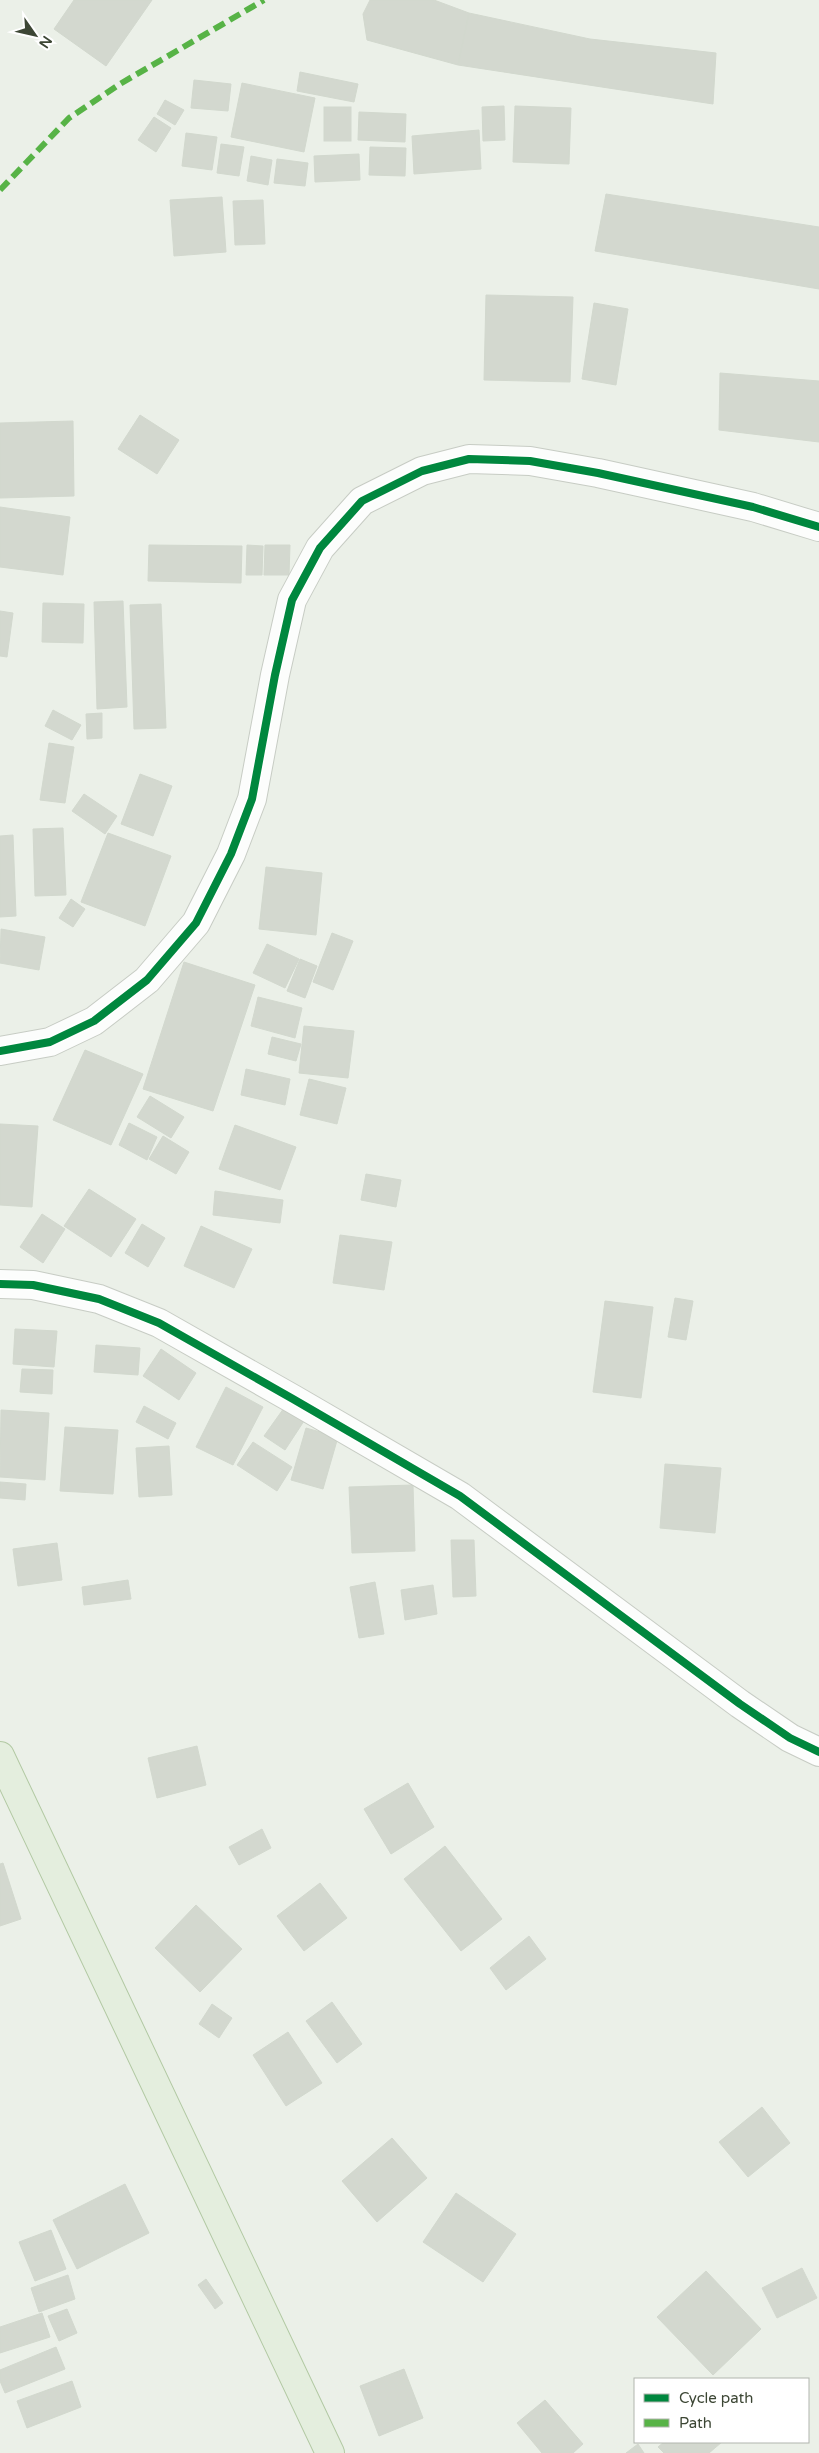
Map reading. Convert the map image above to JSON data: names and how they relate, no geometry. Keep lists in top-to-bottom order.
{
  "legend": ["Cycle path", "Path"],
  "north": "bottom right"
}
